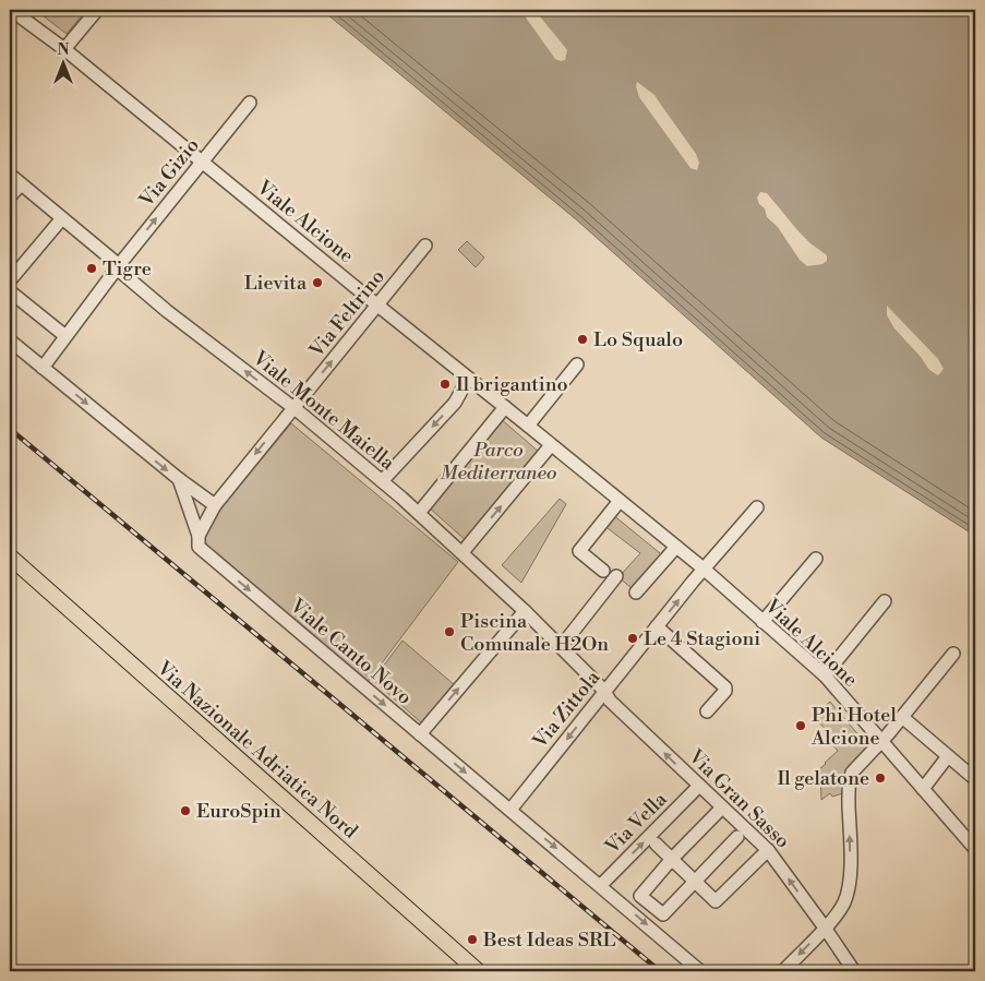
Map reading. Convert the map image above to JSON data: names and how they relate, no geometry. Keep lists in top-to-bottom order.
{
  "streets": {
    "main road": ["Via Nazionale Adriatica Nord"],
    "street": [
      "Via Gizio",
      "Viale Alcione",
      "Via Feltrino",
      "Viale Monte Maiella",
      "Viale Canto Novo",
      "Via Zittola",
      "Via Gran Sasso",
      "Via Vella"
    ]
  },
  "crossings": [
    ["Via Gizio", "Viale Alcione"],
    ["Via Gizio", "Viale Monte Maiella"],
    ["Viale Alcione", "Via Feltrino"],
    ["Viale Alcione", "Via Zittola"],
    ["Via Feltrino", "Viale Monte Maiella"],
    ["Via Feltrino", "Viale Canto Novo"],
    ["Viale Monte Maiella", "Via Zittola"],
    ["Viale Monte Maiella", "Via Gran Sasso"],
    ["Viale Canto Novo", "Via Zittola"],
    ["Viale Canto Novo", "Via Vella"],
    ["Via Zittola", "Via Gran Sasso"],
    ["Via Gran Sasso", "Via Vella"]
  ],
  "one_way": ["Via Gizio", "Viale Canto Novo", "Via Gran Sasso"],
  "parks": ["Parco Mediterraneo"],
  "places": [
    "Tigre",
    "Lievita",
    "Lo Squalo",
    "Il brigantino",
    "Piscina Comunale H2On",
    "Le 4 Stagioni",
    "Phi Hotel Alcione",
    "Il gelatone",
    "EuroSpin",
    "Best Ideas SRL"
  ],
  "north": "top"
}
